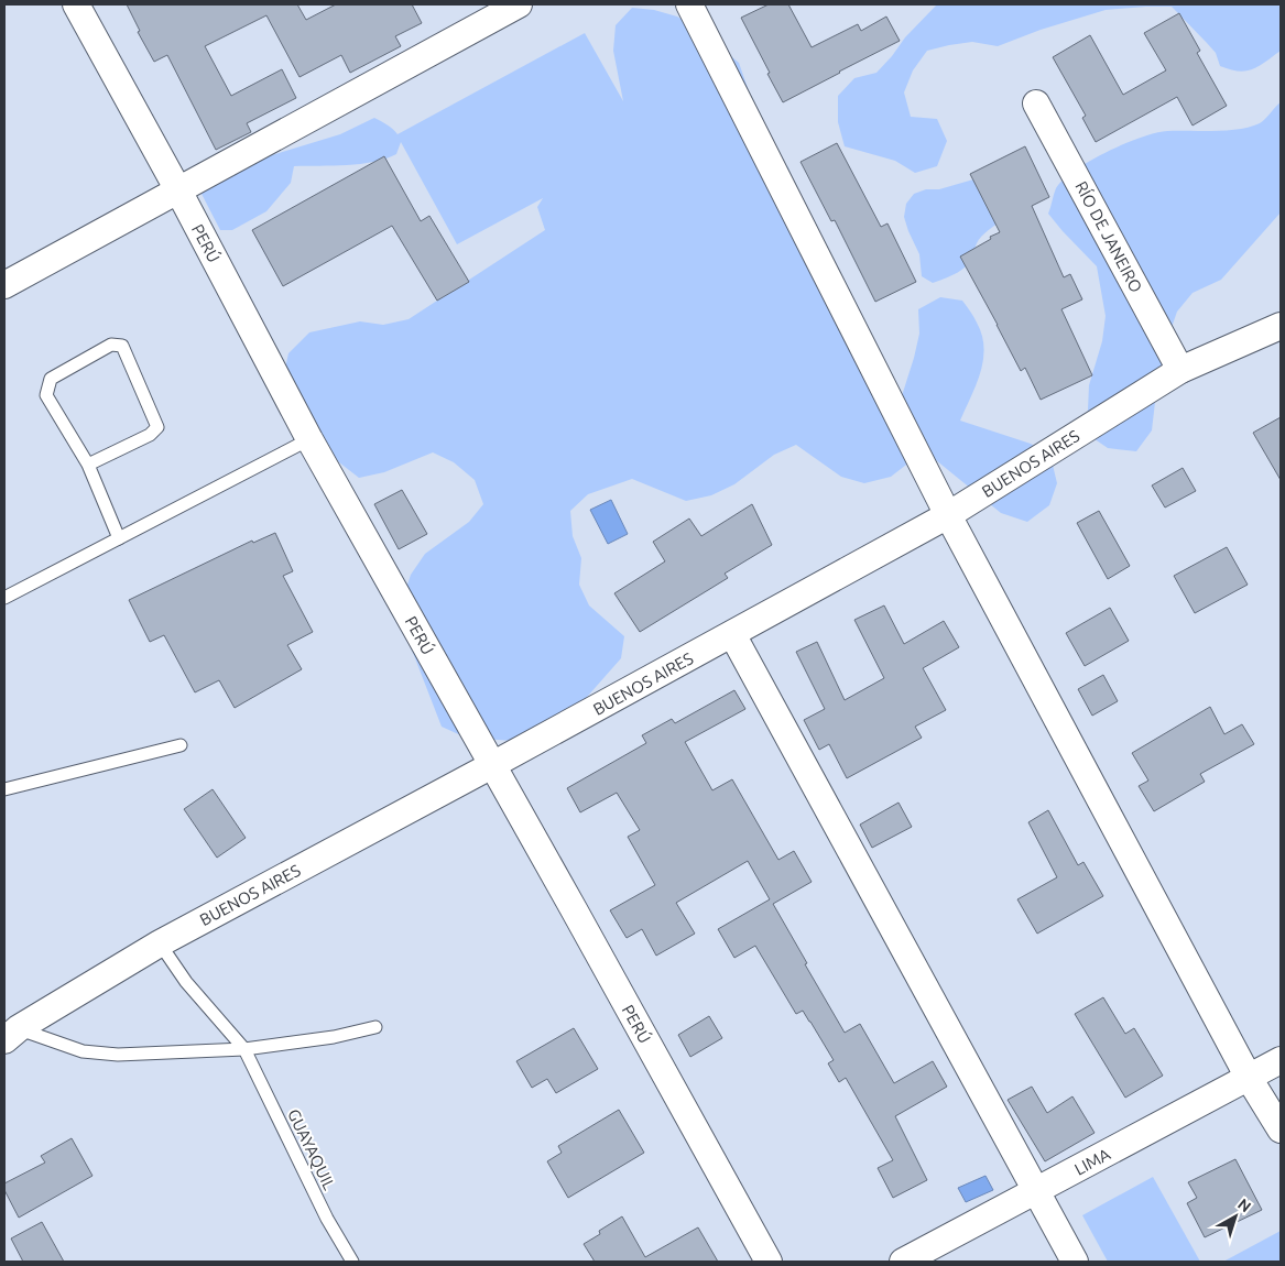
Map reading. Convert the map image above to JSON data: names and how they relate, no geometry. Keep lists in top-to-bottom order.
{
  "streets": {
    "street": [
      "RÍO DE JANEIRO",
      "PERÚ",
      "BUENOS AIRES",
      "LIMA"
    ],
    "lane": ["GUAYAQUIL"]
  },
  "crossings": [
    ["RÍO DE JANEIRO", "BUENOS AIRES"],
    ["PERÚ", "BUENOS AIRES"],
    ["BUENOS AIRES", "GUAYAQUIL"]
  ],
  "north": "top right"
}
